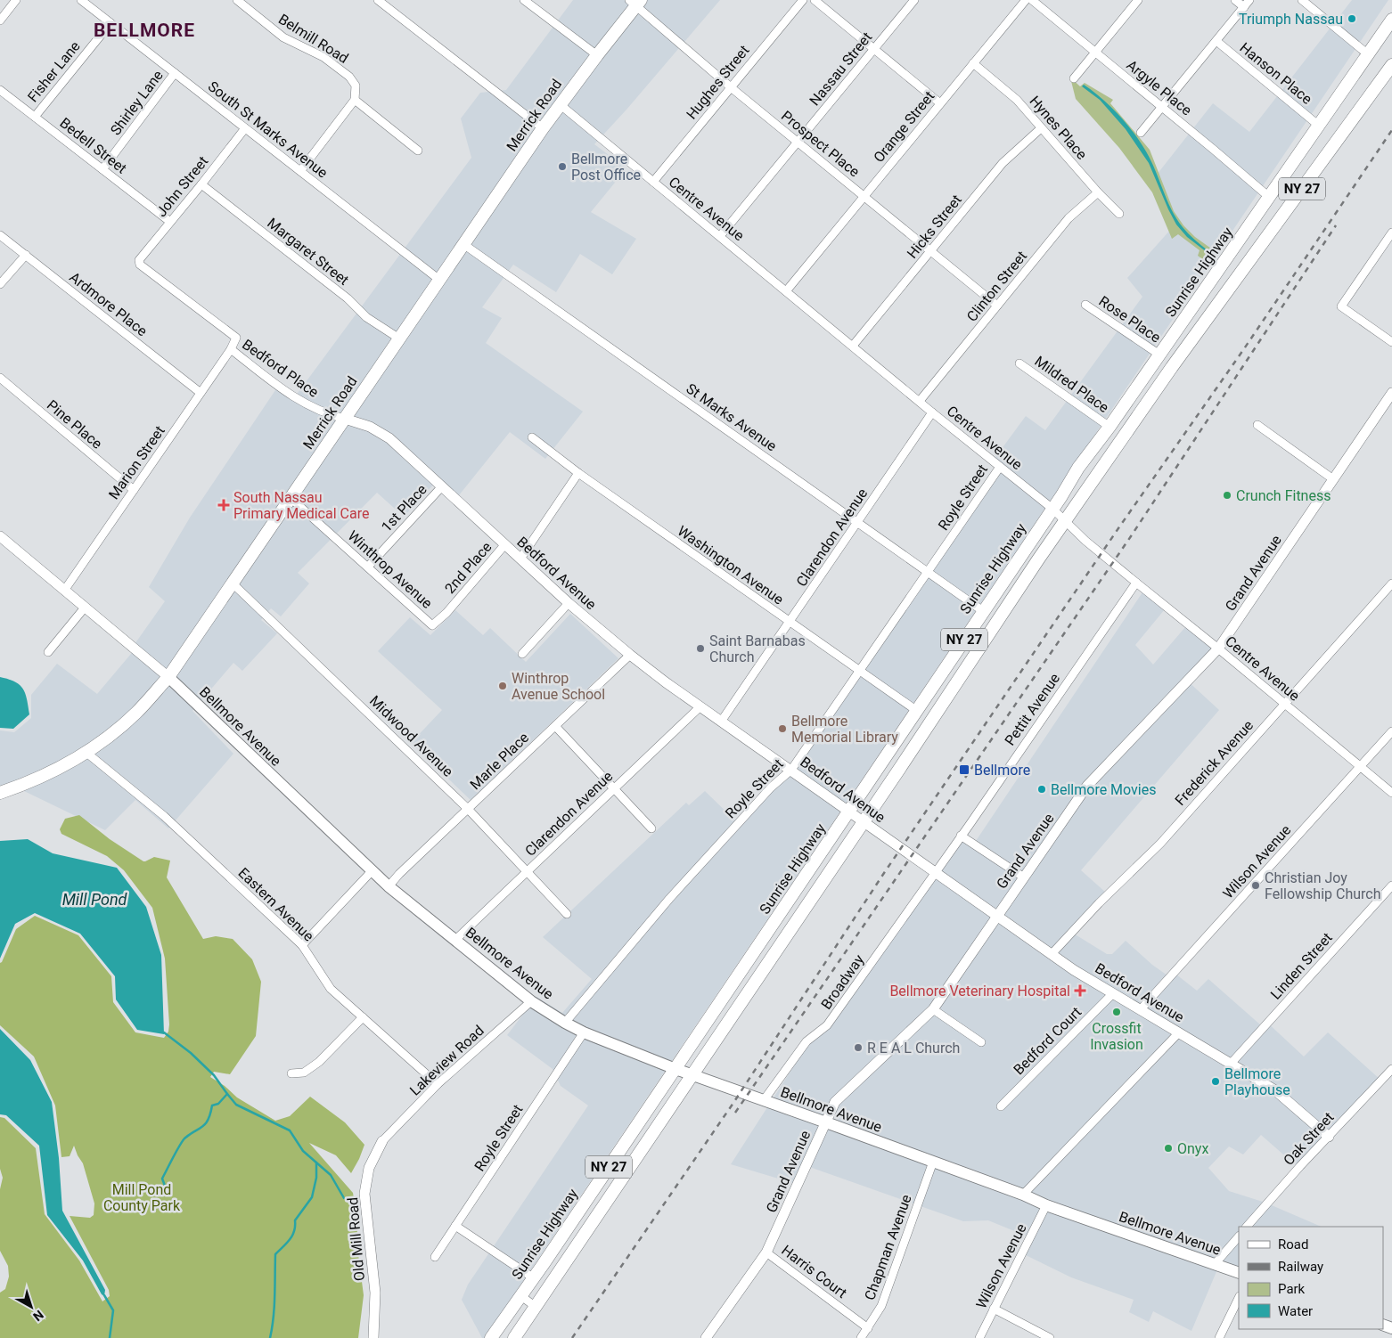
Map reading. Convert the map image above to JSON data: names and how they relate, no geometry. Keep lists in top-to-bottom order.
{
  "streets": {
    "main road": [
      "Merrick Road",
      "NY 27",
      "Sunrise Highway",
      "Bellmore Avenue"
    ],
    "street": [
      "Belmill Road",
      "Nassau Street",
      "Fisher Lane",
      "Hanson Place",
      "Hughes Street",
      "Argyle Place",
      "Shirley Lane",
      "Orange Street",
      "Hynes Place",
      "South St Marks Avenue",
      "Prospect Place",
      "Bedell Street",
      "John Street",
      "Centre Avenue",
      "Hicks Street",
      "Margaret Street",
      "Clinton Street",
      "Ardmore Place",
      "Rose Place",
      "Bedford Place",
      "Mildred Place",
      "St Marks Avenue",
      "Pine Place",
      "Marion Street",
      "Royle Street",
      "1st Place",
      "Clarendon Avenue",
      "Washington Avenue",
      "2nd Place",
      "Winthrop Avenue",
      "Bedford Avenue",
      "Grand Avenue",
      "Pettit Avenue",
      "Midwood Avenue",
      "Marle Place",
      "Frederick Avenue",
      "Wilson Avenue",
      "Eastern Avenue",
      "Linden Street",
      "Broadway",
      "Bedford Court",
      "Lakeview Road",
      "Oak Street",
      "Old Mill Road",
      "Chapman Avenue",
      "Harris Court"
    ]
  },
  "crossings": [
    ["Nassau Street", "Prospect Place"],
    ["Nassau Street", "Centre Avenue"],
    ["Fisher Lane", "South St Marks Avenue"],
    ["Fisher Lane", "Bedell Street"],
    ["Hanson Place", "Sunrise Highway"],
    ["Hughes Street", "Prospect Place"],
    ["Hughes Street", "Centre Avenue"],
    ["Argyle Place", "Sunrise Highway"],
    ["Shirley Lane", "South St Marks Avenue"],
    ["Shirley Lane", "Bedell Street"],
    ["Merrick Road", "South St Marks Avenue"],
    ["Merrick Road", "Prospect Place"],
    ["Merrick Road", "Centre Avenue"],
    ["Merrick Road", "Margaret Street"],
    ["Merrick Road", "Bedford Place"],
    ["Merrick Road", "St Marks Avenue"],
    ["Merrick Road", "Winthrop Avenue"],
    ["Merrick Road", "Bedford Avenue"],
    ["Merrick Road", "Bellmore Avenue"],
    ["Merrick Road", "Midwood Avenue"],
    ["Merrick Road", "Eastern Avenue"],
    ["Orange Street", "Hynes Place"],
    ["Orange Street", "Prospect Place"],
    ["Orange Street", "Centre Avenue"],
    ["Hynes Place", "Hicks Street"],
    ["Hynes Place", "Clinton Street"],
    ["South St Marks Avenue", "John Street"],
    ["Prospect Place", "Hicks Street"],
    ["Prospect Place", "Clinton Street"],
    ["Bedell Street", "John Street"],
    ["John Street", "Margaret Street"],
    ["John Street", "Bedford Place"],
    ["NY 27", "Centre Avenue"],
    ["NY 27", "Bedford Avenue"],
    ["NY 27", "Bellmore Avenue"],
    ["Centre Avenue", "Hicks Street"],
    ["Centre Avenue", "Sunrise Highway"],
    ["Centre Avenue", "Clinton Street"],
    ["Centre Avenue", "Royle Street"],
    ["Centre Avenue", "Clarendon Avenue"],
    ["Centre Avenue", "Grand Avenue"],
    ["Centre Avenue", "Pettit Avenue"],
    ["Centre Avenue", "Frederick Avenue"],
    ["Centre Avenue", "Wilson Avenue"],
    ["Sunrise Highway", "Rose Place"],
    ["Sunrise Highway", "Mildred Place"],
    ["Sunrise Highway", "St Marks Avenue"],
    ["Sunrise Highway", "Washington Avenue"],
    ["Sunrise Highway", "Bedford Avenue"],
    ["Sunrise Highway", "Bellmore Avenue"],
    ["Ardmore Place", "Marion Street"],
    ["Bedford Place", "Marion Street"],
    ["Bedford Place", "Bedford Avenue"],
    ["St Marks Avenue", "Royle Street"],
    ["St Marks Avenue", "Clarendon Avenue"],
    ["Pine Place", "Marion Street"],
    ["Marion Street", "Bellmore Avenue"],
    ["Royle Street", "Washington Avenue"],
    ["Royle Street", "Bedford Avenue"],
    ["Royle Street", "Bellmore Avenue"],
    ["1st Place", "Winthrop Avenue"],
    ["1st Place", "Bedford Avenue"],
    ["Clarendon Avenue", "Washington Avenue"],
    ["Clarendon Avenue", "Bedford Avenue"],
    ["Clarendon Avenue", "Bellmore Avenue"],
    ["Clarendon Avenue", "Midwood Avenue"],
    ["2nd Place", "Winthrop Avenue"],
    ["2nd Place", "Bedford Avenue"],
    ["Bedford Avenue", "Grand Avenue"],
    ["Bedford Avenue", "Pettit Avenue"],
    ["Bedford Avenue", "Marle Place"],
    ["Bedford Avenue", "Frederick Avenue"],
    ["Bedford Avenue", "Wilson Avenue"],
    ["Bedford Avenue", "Linden Street"],
    ["Bedford Avenue", "Broadway"],
    ["Bedford Avenue", "Bedford Court"],
    ["Bedford Avenue", "Oak Street"],
    ["Grand Avenue", "Bellmore Avenue"],
    ["Grand Avenue", "Harris Court"],
    ["Pettit Avenue", "Broadway"],
    ["Bellmore Avenue", "Marle Place"],
    ["Bellmore Avenue", "Wilson Avenue"],
    ["Bellmore Avenue", "Broadway"],
    ["Bellmore Avenue", "Lakeview Road"],
    ["Bellmore Avenue", "Chapman Avenue"],
    ["Midwood Avenue", "Marle Place"],
    ["Eastern Avenue", "Lakeview Road"],
    ["Lakeview Road", "Old Mill Road"],
    ["Chapman Avenue", "Harris Court"]
  ],
  "districts": ["BELLMORE"],
  "water": ["Mill Pond"],
  "parks": ["Mill Pond County Park"],
  "places": {
    "other": [
      "Triumph Nassau",
      "Bellmore Post Office",
      "Crunch Fitness",
      "Saint Barnabas Church",
      "Winthrop Avenue School",
      "Bellmore Memorial Library",
      "Bellmore Movies",
      "Christian Joy Fellowship Church",
      "Crossfit Invasion",
      "R E A L Church",
      "Bellmore Playhouse",
      "Onyx"
    ],
    "health": ["South Nassau Primary Medical Care", "Bellmore Veterinary Hospital"],
    "transit": ["Bellmore"]
  },
  "legend": [
    "Road",
    "Railway",
    "Park",
    "Water"
  ],
  "north": "bottom right"
}
